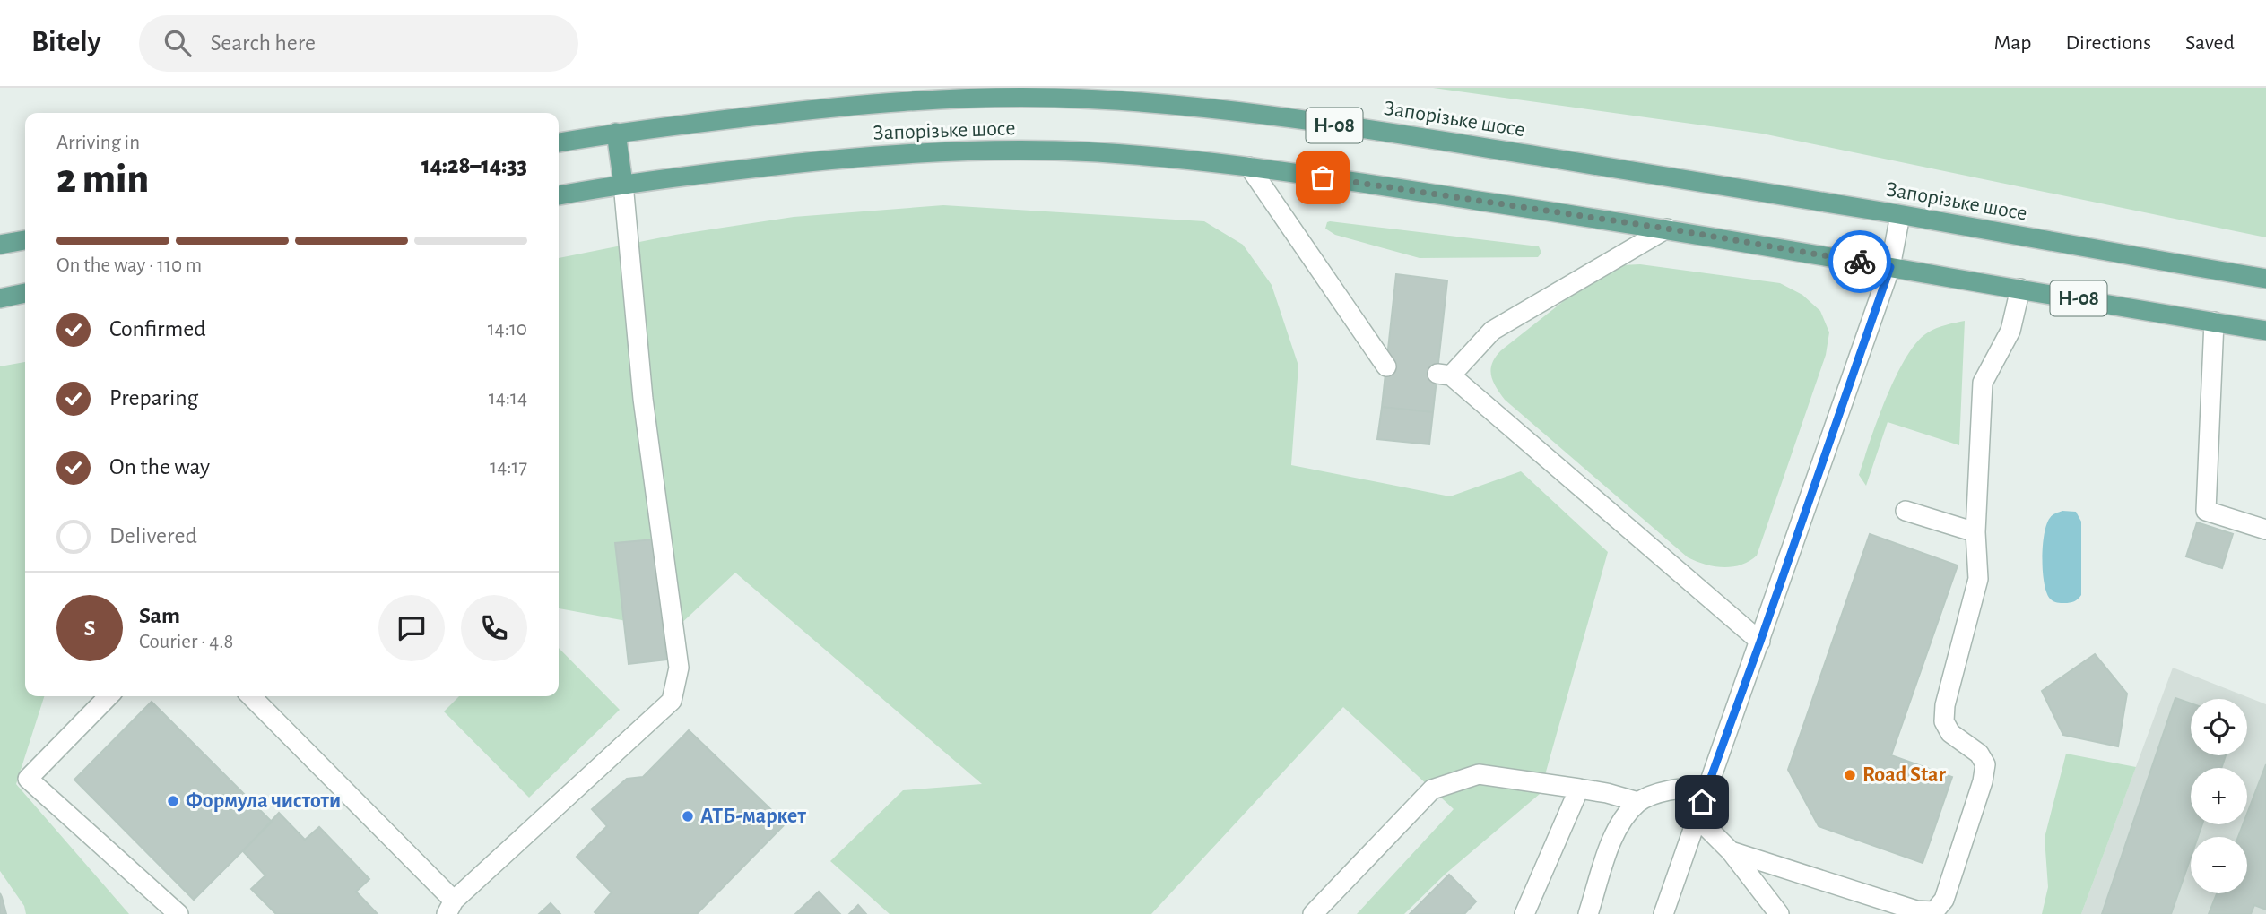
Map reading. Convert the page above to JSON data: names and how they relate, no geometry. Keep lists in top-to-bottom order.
{
  "streets": {
    "main road": ["Запорізьке шосе", "Н-08"]
  },
  "places": ["Road Star", "Формула чистоти", "АТБ-маркет"],
  "page": {
    "header": "Bitely",
    "search": "Search here",
    "nav": ["Map", "Directions", "Saved"],
    "heading": ["2 min", "Arriving in", "14:28–14:33"],
    "panel": ["Sam", "Courier · 4.8"],
    "bar": "On the way · 110 m",
    "list": [
      ["Confirmed", "14:10"],
      ["Preparing", "14:14"],
      ["On the way", "14:17"],
      "Delivered"
    ],
    "round": "S",
    "map_buttons": ["+", "−"]
  }
}
